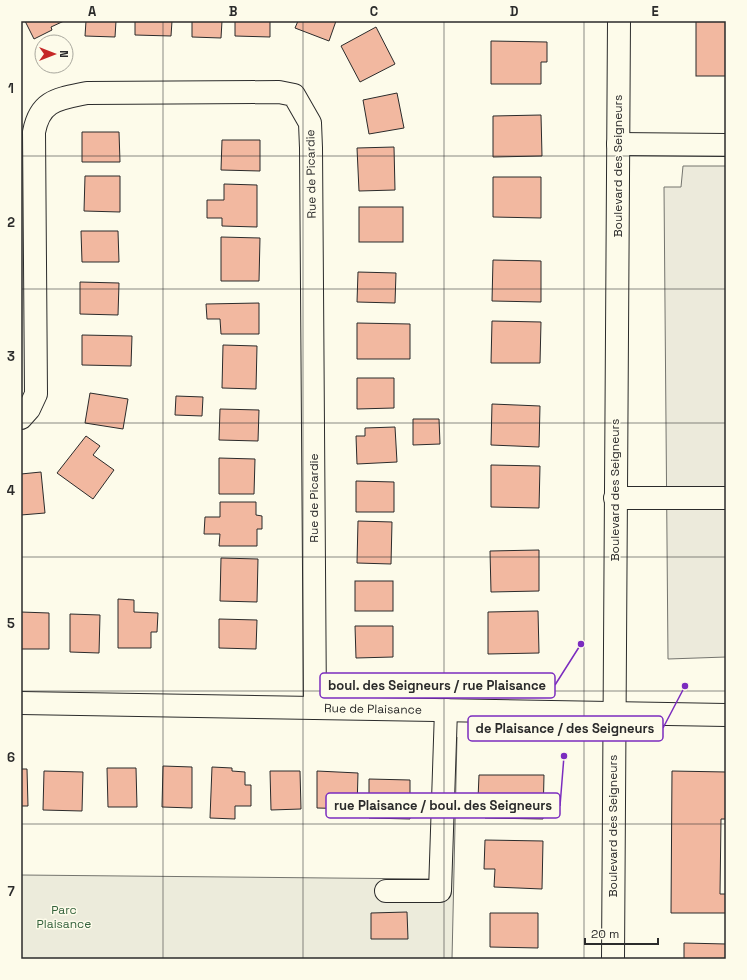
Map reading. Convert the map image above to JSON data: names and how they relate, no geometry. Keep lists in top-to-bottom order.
{
  "streets": {
    "street": ["Boulevard des Seigneurs", "Rue de Picardie", "Rue de Plaisance"]
  },
  "crossings": [
    ["Boulevard des Seigneurs", "Rue de Plaisance"],
    ["Rue de Picardie", "Rue de Plaisance"]
  ],
  "parks": ["Parc Plaisance"],
  "places": ["boul. des Seigneurs / rue Plaisance", "de Plaisance / des Seigneurs", "rue Plaisance / boul. des Seigneurs"],
  "scale_bar": "20 m",
  "north": "right",
  "grid": {
    "columns": [
      "A",
      "B",
      "C",
      "D",
      "E"
    ],
    "rows": [
      "1",
      "2",
      "3",
      "4",
      "5",
      "6",
      "7"
    ]
  }
}
